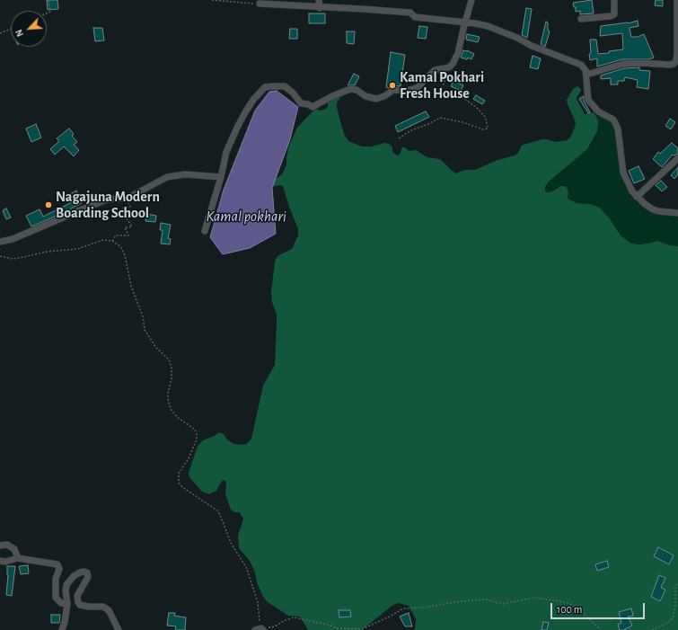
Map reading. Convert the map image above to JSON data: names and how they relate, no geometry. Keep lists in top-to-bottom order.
{
  "water": ["Kamal pokhari"],
  "places": ["Kamal Pokhari Fresh House", "Nagajuna Modern Boarding School"],
  "scale_bar": "100 m",
  "north": "bottom left"
}
